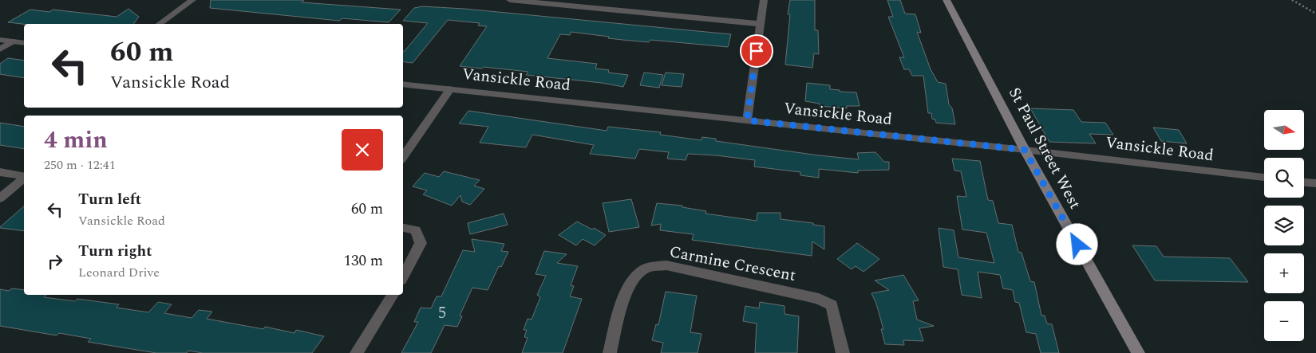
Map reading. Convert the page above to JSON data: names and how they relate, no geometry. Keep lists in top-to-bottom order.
{
  "streets": {
    "main road": ["St Paul Street West"],
    "street": ["Vansickle Road", "Carmine Crescent"]
  },
  "crossings": [
    ["Vansickle Road", "St Paul Street West"]
  ],
  "house_numbers": ["5"],
  "north": "right",
  "page": {
    "turn": ["60 m", "Vansickle Road"],
    "map_buttons": ["+", "−"],
    "heading": ["4 min", "250 m · 12:41"],
    "list": [
      {
        "name": "Turn left",
        "note": "Vansickle Road",
        "value": "60 m"
      },
      {
        "name": "Turn right",
        "note": "Leonard Drive",
        "value": "130 m"
      }
    ]
  }
}
